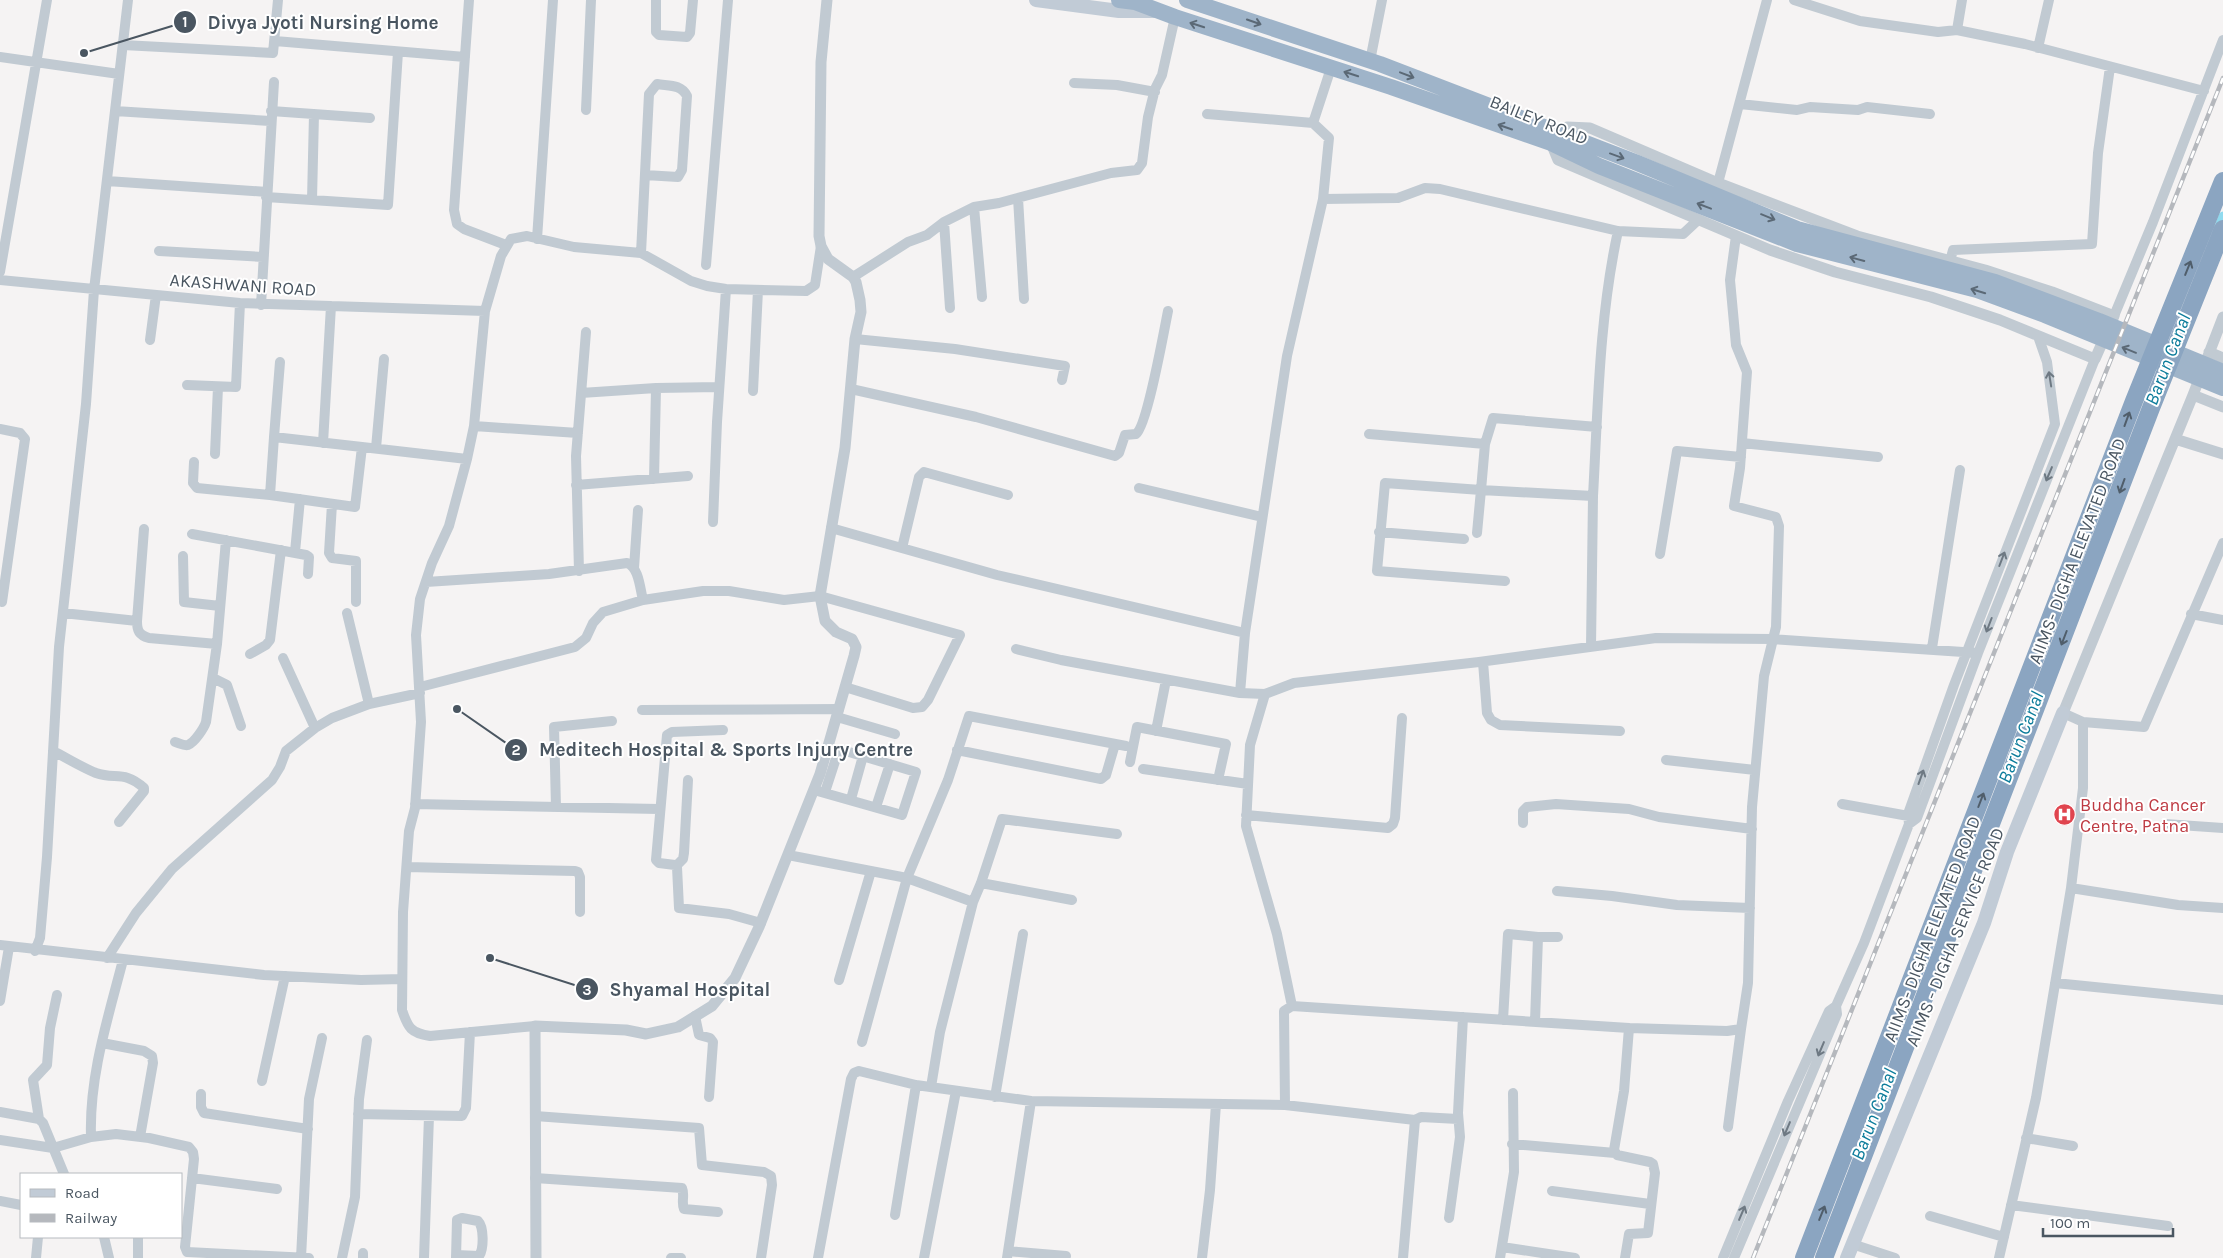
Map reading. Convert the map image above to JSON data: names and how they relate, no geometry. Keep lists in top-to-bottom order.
{
  "streets": {
    "highway": ["BAILEY ROAD", "AIIMS- DIGHA ELEVATED ROAD"],
    "main road": ["AIIMS - DIGHA SERVICE ROAD"],
    "street": ["AKASHWANI ROAD"]
  },
  "water": ["Barun Canal"],
  "places": {
    "other": ["Divya Jyoti Nursing Home", "Meditech Hospital & Sports Injury Centre", "Shyamal Hospital"],
    "hospital": ["Buddha Cancer Centre, Patna"]
  },
  "legend": ["Road", "Railway"],
  "scale_bar": "100 m"
}
